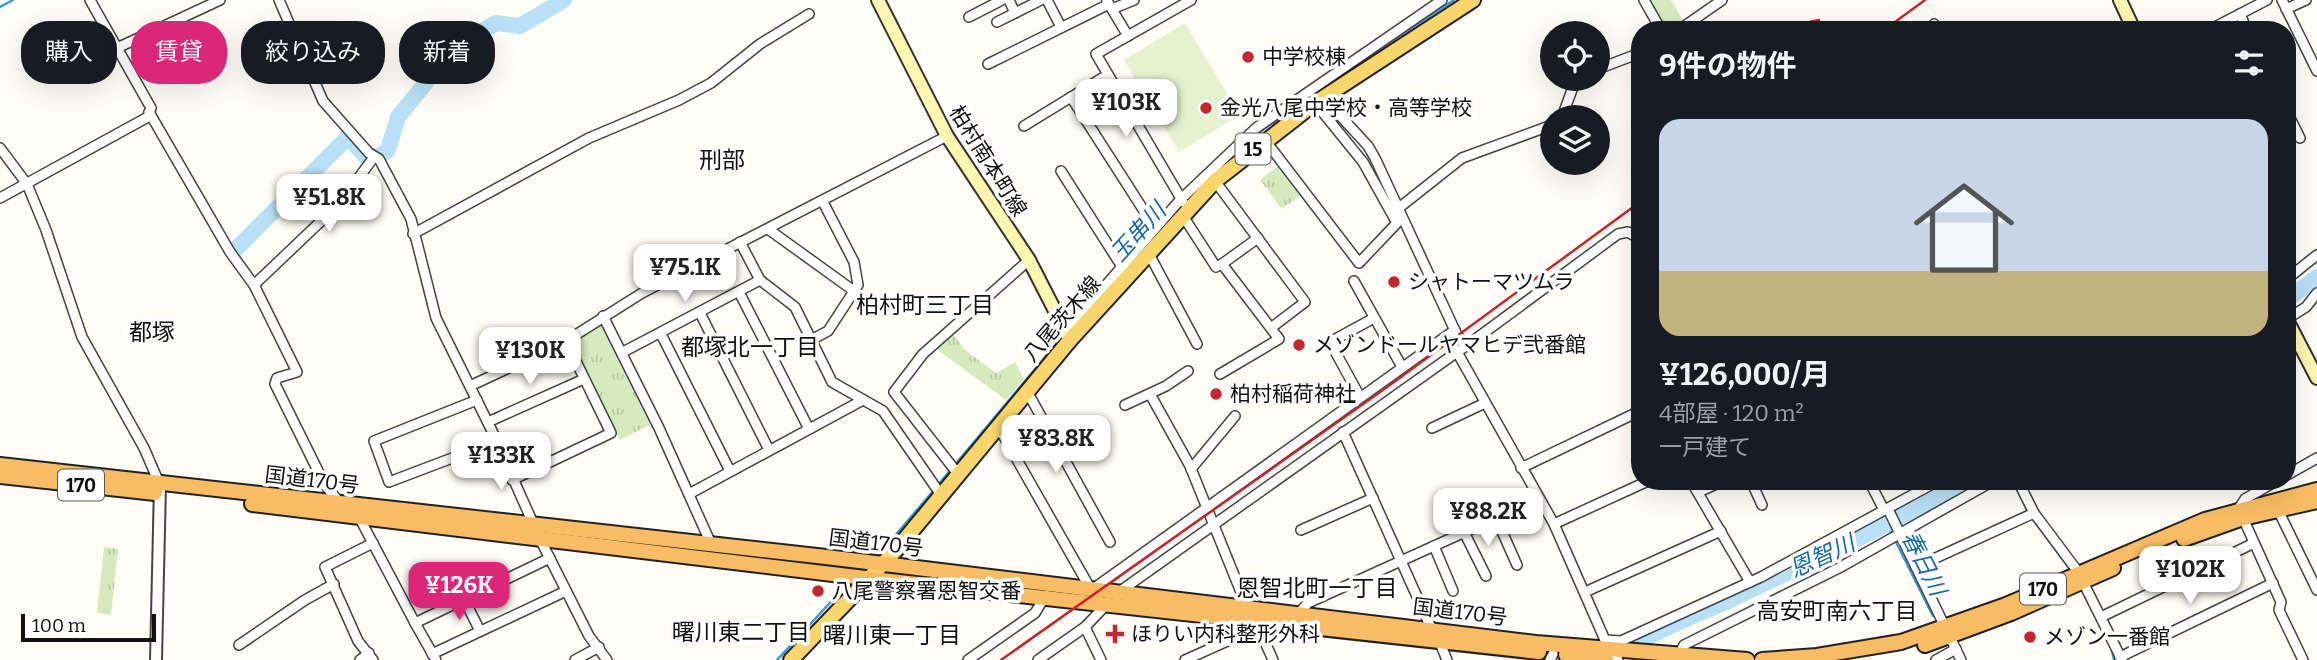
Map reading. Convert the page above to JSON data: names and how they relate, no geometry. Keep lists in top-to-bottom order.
{
  "streets": {
    "highway": ["国道170号", "170"],
    "main road": ["15", "柏村南本町線", "八尾茨木線"]
  },
  "crossings": [
    ["柏村南本町線", "八尾茨木線"],
    ["八尾茨木線", "国道170号"]
  ],
  "districts": [
    "刑部",
    "柏村町三丁目",
    "都塚",
    "都塚北一丁目",
    "恩智北町一丁目",
    "高安町南六丁目",
    "曙川東二丁目",
    "曙川東一丁目"
  ],
  "water": ["玉串川", "恩智川", "春日川"],
  "places": {
    "other": [
      "中学校棟",
      "金光八尾中学校・高等学校",
      "シャトーマツムラ",
      "メゾンドールヤマヒデ弐番館",
      "柏村稲荷神社",
      "八尾警察署恩智交番",
      "メゾン一番館"
    ],
    "health": ["ほりい内科整形外科"]
  },
  "scale_bar": "100 m",
  "page": {
    "chip": [
      "購入",
      "賃貸",
      "絞り込み",
      "新着"
    ],
    "heading": "9件の物件",
    "price": [
      "¥103K",
      "¥51.8K",
      "¥75.1K",
      "¥130K",
      "¥83.8K",
      "¥133K",
      "¥88.2K",
      "¥102K",
      "¥126K"
    ],
    "list": [
      {
        "name": "¥126,000/月",
        "note": "4部屋 · 120 m² · 一戸建て"
      }
    ],
    "scale": "100 m"
  }
}
